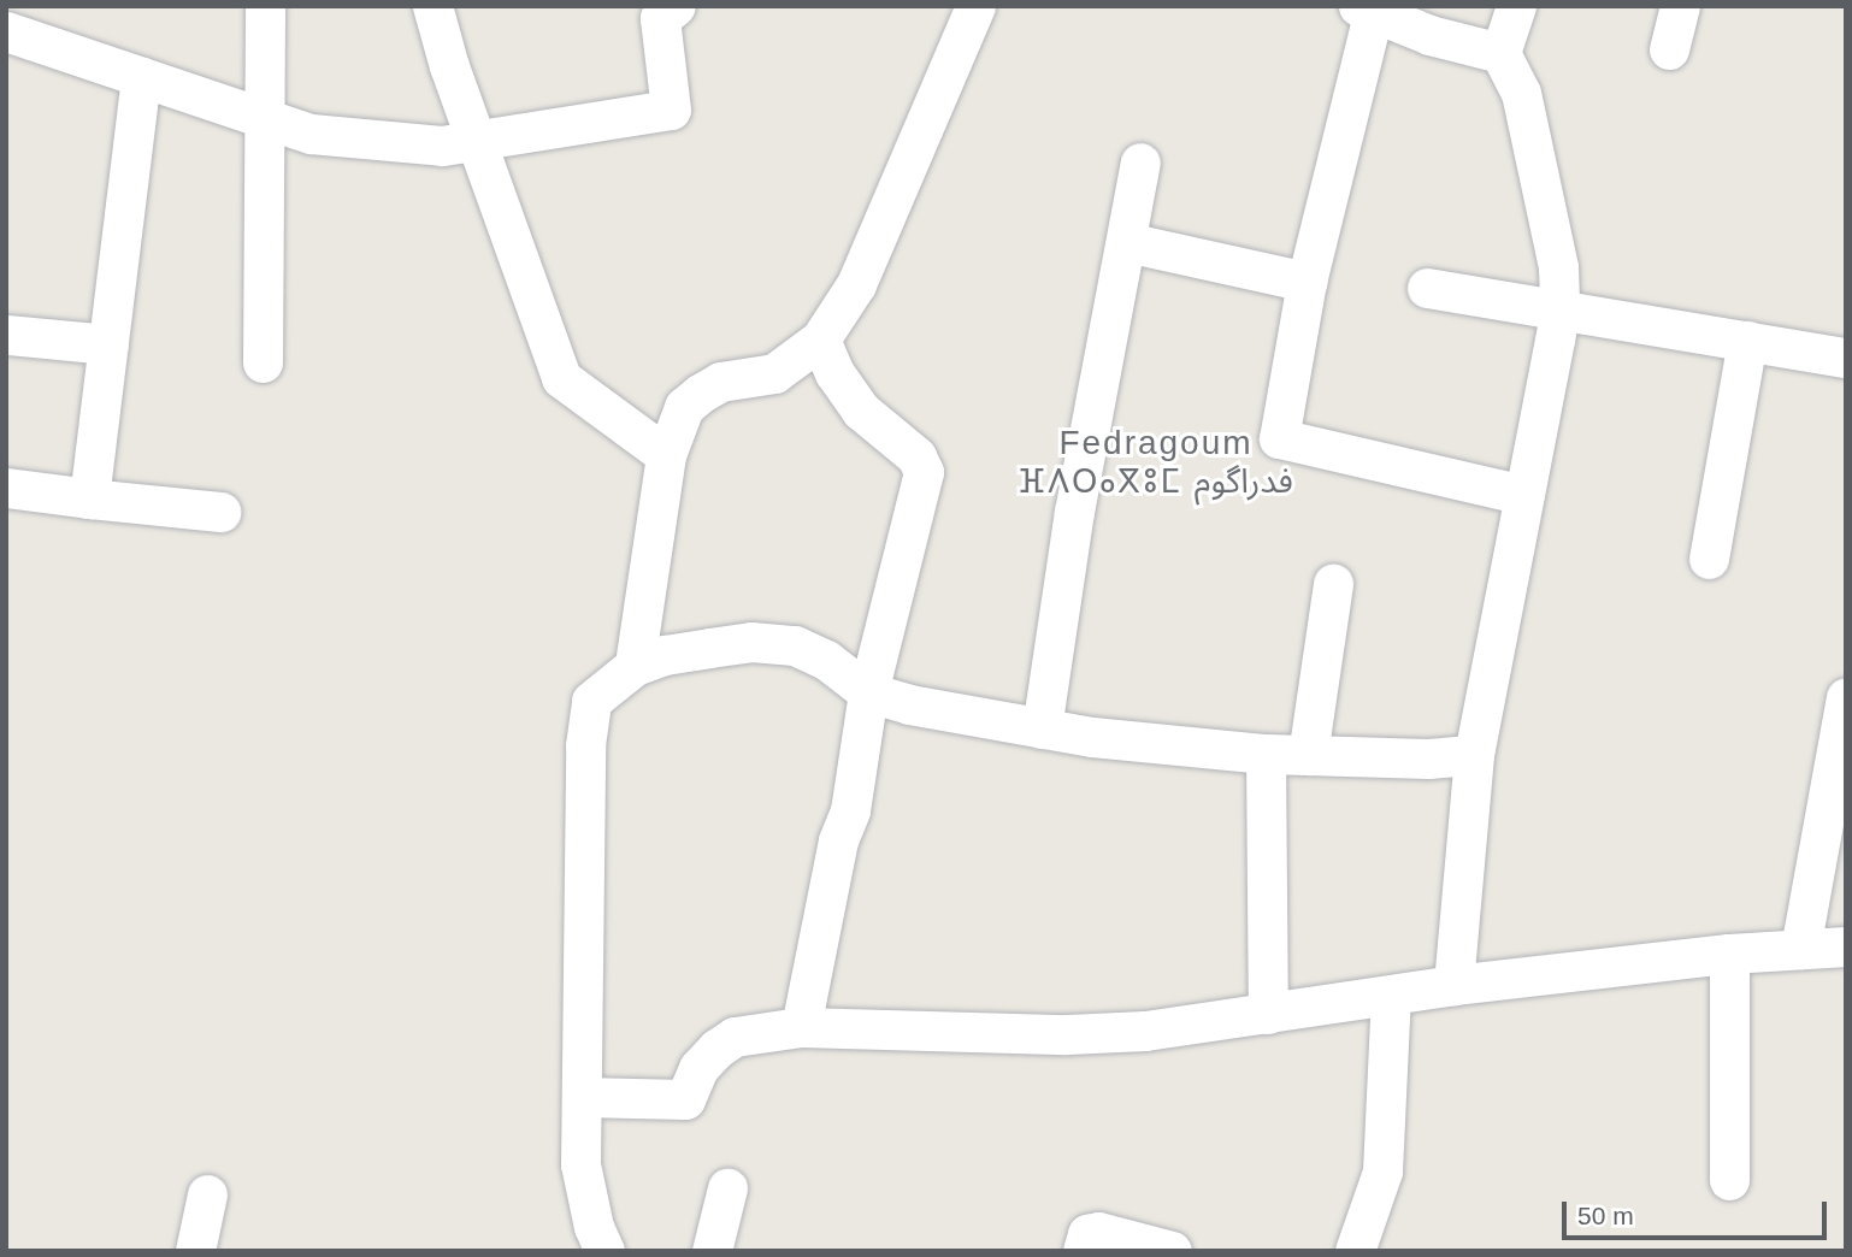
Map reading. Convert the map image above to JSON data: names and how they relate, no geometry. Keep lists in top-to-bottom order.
{
  "districts": ["Fedragoum ⴼⴷⵔⴰⴳⵓⵎ فدراگوم"],
  "scale_bar": "50 m"
}
